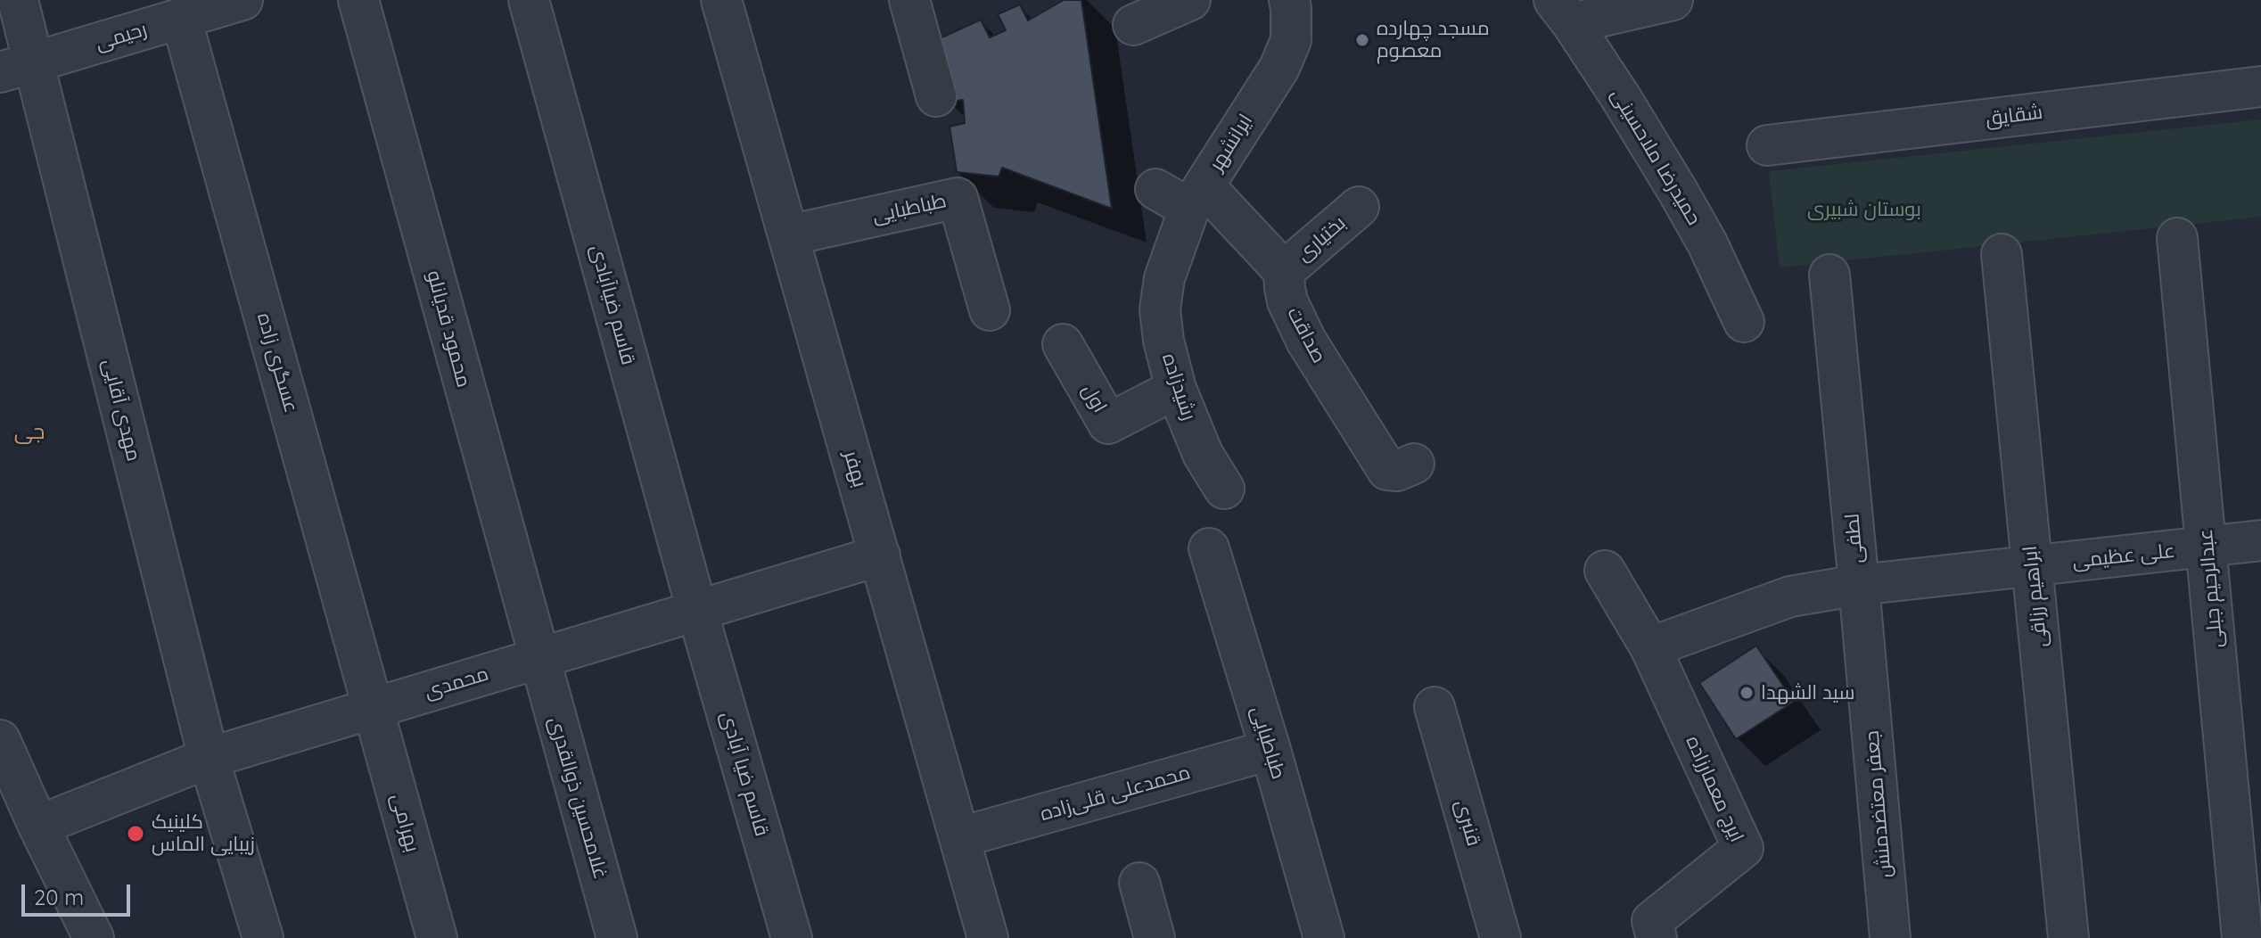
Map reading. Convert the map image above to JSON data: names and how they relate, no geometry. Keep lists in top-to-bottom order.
{
  "streets": {
    "street": [
      "رحیمی",
      "شقایق",
      "ایرانشهر",
      "حمیدرضا ملاحسینی",
      "طباطبایی",
      "بختیاری",
      "قاسم ضیاآبادی",
      "محمود قدیانلو",
      "صداقت",
      "عسگری زاده",
      "رشیدزاده",
      "اول",
      "مهدی آقایی",
      "بهفر",
      "لطفی",
      "علی عظیمی",
      "عبدالرحیم جبلی",
      "ابراهیم رزاقی",
      "محمدی",
      "قاسم ضیا آبادی",
      "ایرج معمارزاده",
      "محمدعلی قلی‌زاده",
      "غلامحسین ذوالقدری",
      "جعفر معتضدمنش",
      "بهرامی",
      "قنبری"
    ]
  },
  "crossings": [
    ["رحیمی", "عسگری زاده"],
    ["رحیمی", "مهدی آقایی"],
    ["ایرانشهر", "رشیدزاده"],
    ["طباطبایی", "بهفر"],
    ["طباطبایی", "محمدعلی قلی‌زاده"],
    ["بختیاری", "صداقت"],
    ["قاسم ضیاآبادی", "محمدی"],
    ["قاسم ضیاآبادی", "قاسم ضیا آبادی"],
    ["محمود قدیانلو", "محمدی"],
    ["محمود قدیانلو", "غلامحسین ذوالقدری"],
    ["عسگری زاده", "محمدی"],
    ["عسگری زاده", "بهرامی"],
    ["رشیدزاده", "اول"],
    ["مهدی آقایی", "محمدی"],
    ["بهفر", "محمدی"],
    ["بهفر", "محمدعلی قلی‌زاده"],
    ["لطفی", "علی عظیمی"],
    ["لطفی", "ایرج معمارزاده"],
    ["لطفی", "جعفر معتضدمنش"],
    ["علی عظیمی", "عبدالرحیم جبلی"],
    ["علی عظیمی", "ابراهیم رزاقی"],
    ["علی عظیمی", "جعفر معتضدمنش"],
    ["محمدی", "قاسم ضیا آبادی"],
    ["محمدی", "غلامحسین ذوالقدری"],
    ["محمدی", "بهرامی"]
  ],
  "districts": ["جی"],
  "parks": ["بوستان شبیری"],
  "places": ["مسجد چهارده معصوم", "سید الشهدا", "کلینیک زیبایی الماس"],
  "scale_bar": "20 m"
}
